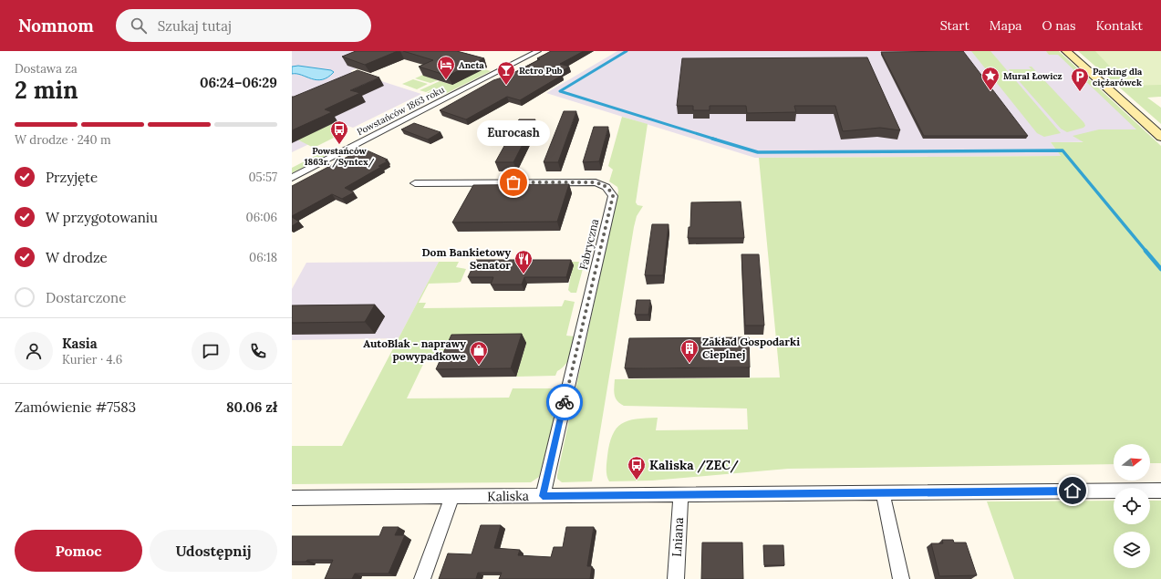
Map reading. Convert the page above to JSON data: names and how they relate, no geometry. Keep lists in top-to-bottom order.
{
  "streets": {
    "street": [
      "Powstańców 1863 roku",
      "Fabryczna",
      "Kaliska",
      "Lniana"
    ]
  },
  "crossings": [
    ["Fabryczna", "Kaliska"],
    ["Kaliska", "Lniana"]
  ],
  "places": {
    "hotel": ["Aneta"],
    "bar": ["Retro Pub"],
    "place": ["Mural Łowicz"],
    "parking": ["Parking dla ciężarówek"],
    "bus stop": ["Powstańców 1863r. /Syntex/", "Kaliska /ZEC/"],
    "other": ["Eurocash"],
    "restaurant": ["Dom Bankietowy Senator"],
    "building": ["Zakład Gospodarki Cieplnej"],
    "shop": ["AutoBlak - naprawy powypadkowe"]
  },
  "north": "right",
  "page": {
    "header": "Nomnom",
    "search": "Szukaj tutaj",
    "nav": [
      "Start",
      "Mapa",
      "O nas",
      "Kontakt"
    ],
    "heading": ["2 min", "Dostawa za", "06:24–06:29"],
    "panel": [
      "Kasia",
      "Kurier · 4.6",
      "Zamówienie #7583",
      "80.06 zł"
    ],
    "bar": "W drodze · 240 m",
    "bubble": "Eurocash",
    "list": [
      ["Przyjęte", "05:57"],
      ["W przygotowaniu", "06:06"],
      ["W drodze", "06:18"],
      "Dostarczone"
    ],
    "buttons": ["Pomoc", "Udostępnij"]
  }
}
